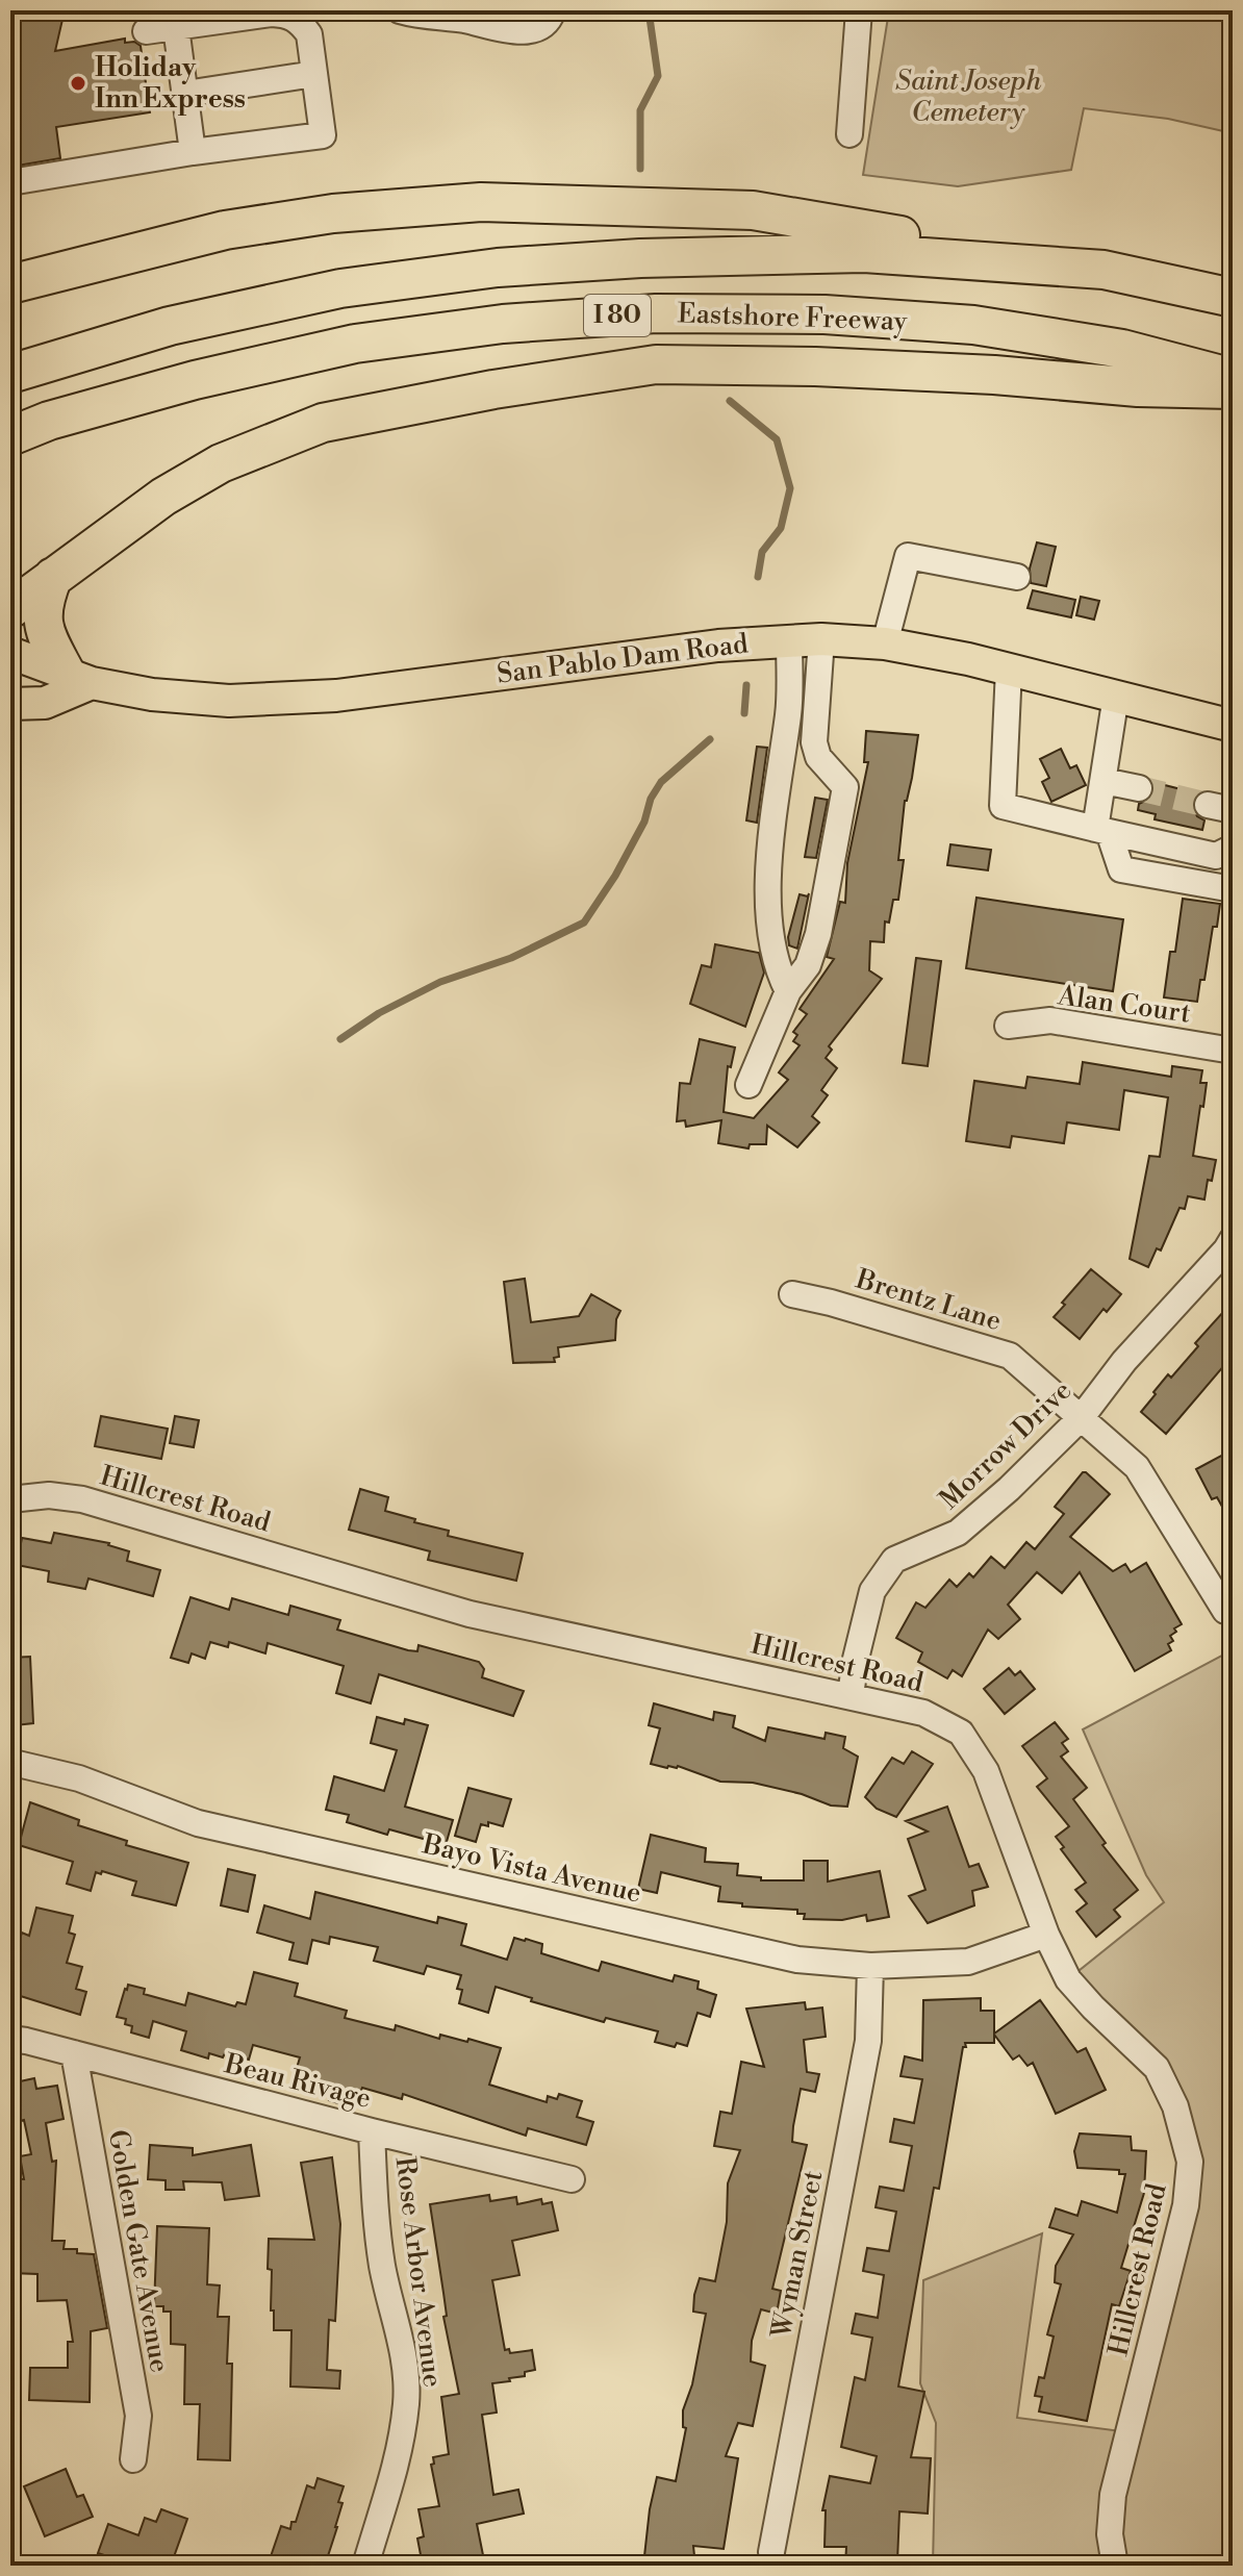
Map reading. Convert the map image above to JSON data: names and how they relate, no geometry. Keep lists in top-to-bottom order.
{
  "streets": {
    "highway": ["I 80", "Eastshore Freeway"],
    "main road": ["San Pablo Dam Road"],
    "street": [
      "Alan Court",
      "Brentz Lane",
      "Morrow Drive",
      "Hillcrest Road",
      "Bayo Vista Avenue",
      "Beau Rivage",
      "Golden Gate Avenue",
      "Wyman Street",
      "Rose Arbor Avenue"
    ]
  },
  "crossings": [
    ["Brentz Lane", "Morrow Drive"],
    ["Morrow Drive", "Hillcrest Road"],
    ["Hillcrest Road", "Bayo Vista Avenue"],
    ["Bayo Vista Avenue", "Wyman Street"],
    ["Beau Rivage", "Golden Gate Avenue"],
    ["Beau Rivage", "Rose Arbor Avenue"]
  ],
  "parks": ["Saint Joseph Cemetery"],
  "places": ["Holiday Inn Express"]
}
